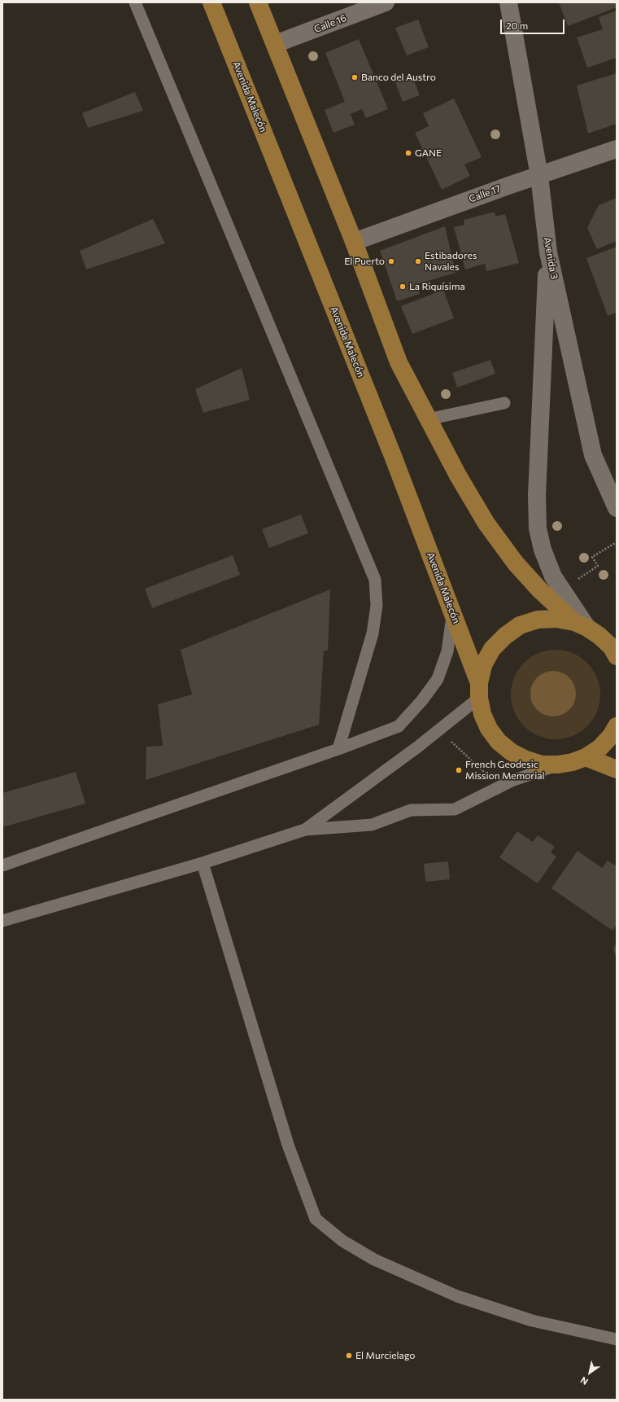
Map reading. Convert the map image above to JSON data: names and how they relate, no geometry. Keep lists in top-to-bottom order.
{
  "streets": {
    "main road": ["Avenida Malecón"],
    "street": ["Calle 16", "Calle 17", "Avenida 3"]
  },
  "crossings": [
    ["Calle 17", "Avenida 3"]
  ],
  "places": [
    "Banco del Austro",
    "GANE",
    "El Puerto",
    "Estibadores Navales",
    "La Riquísima",
    "French Geodesic Mission Memorial",
    "El Murcielago"
  ],
  "scale_bar": "20 m",
  "north": "bottom left"
}
